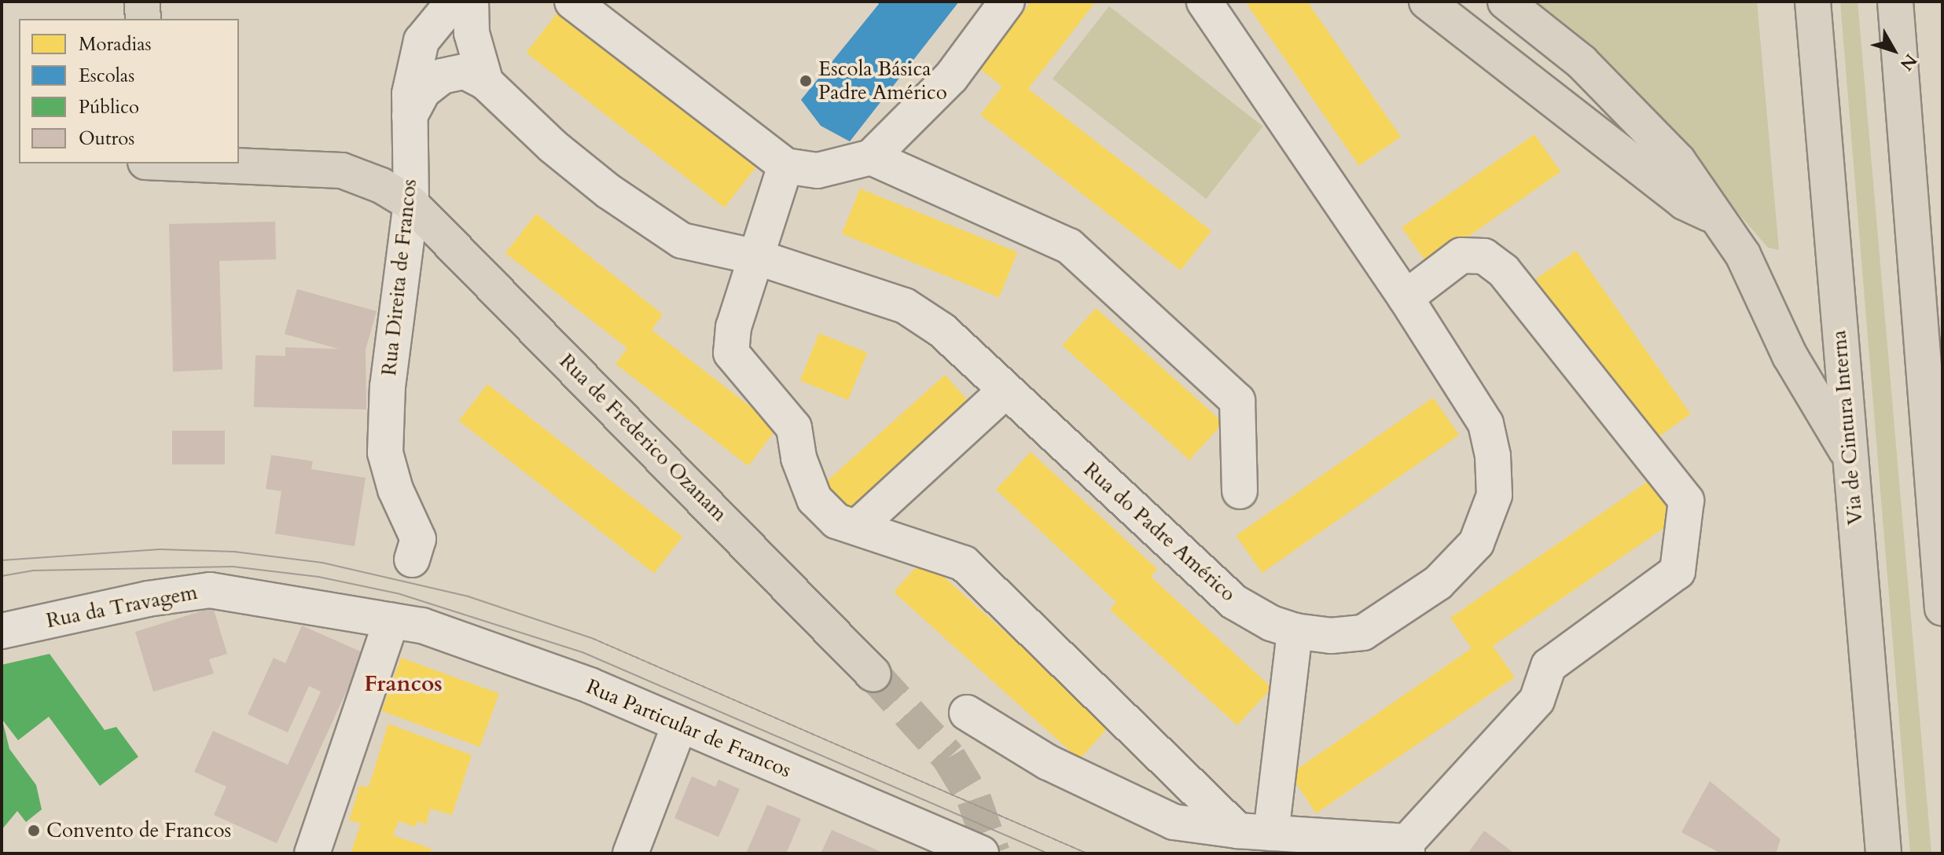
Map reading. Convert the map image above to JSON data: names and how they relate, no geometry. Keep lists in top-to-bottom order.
{
  "streets": {
    "main road": ["Via de Cintura Interna", "Rua de Frederico Ozanam"],
    "street": [
      "Rua Direita de Francos",
      "Rua do Padre Américo",
      "Rua da Travagem",
      "Rua Particular de Francos"
    ]
  },
  "crossings": [
    ["Rua Direita de Francos", "Rua de Frederico Ozanam"],
    ["Rua Direita de Francos", "Rua do Padre Américo"],
    ["Rua da Travagem", "Rua Particular de Francos"]
  ],
  "districts": ["Francos"],
  "places": ["Escola Básica Padre Américo", "Convento de Francos"],
  "legend": [
    "Moradias",
    "Escolas",
    "Público",
    "Outros"
  ],
  "north": "bottom right"
}
